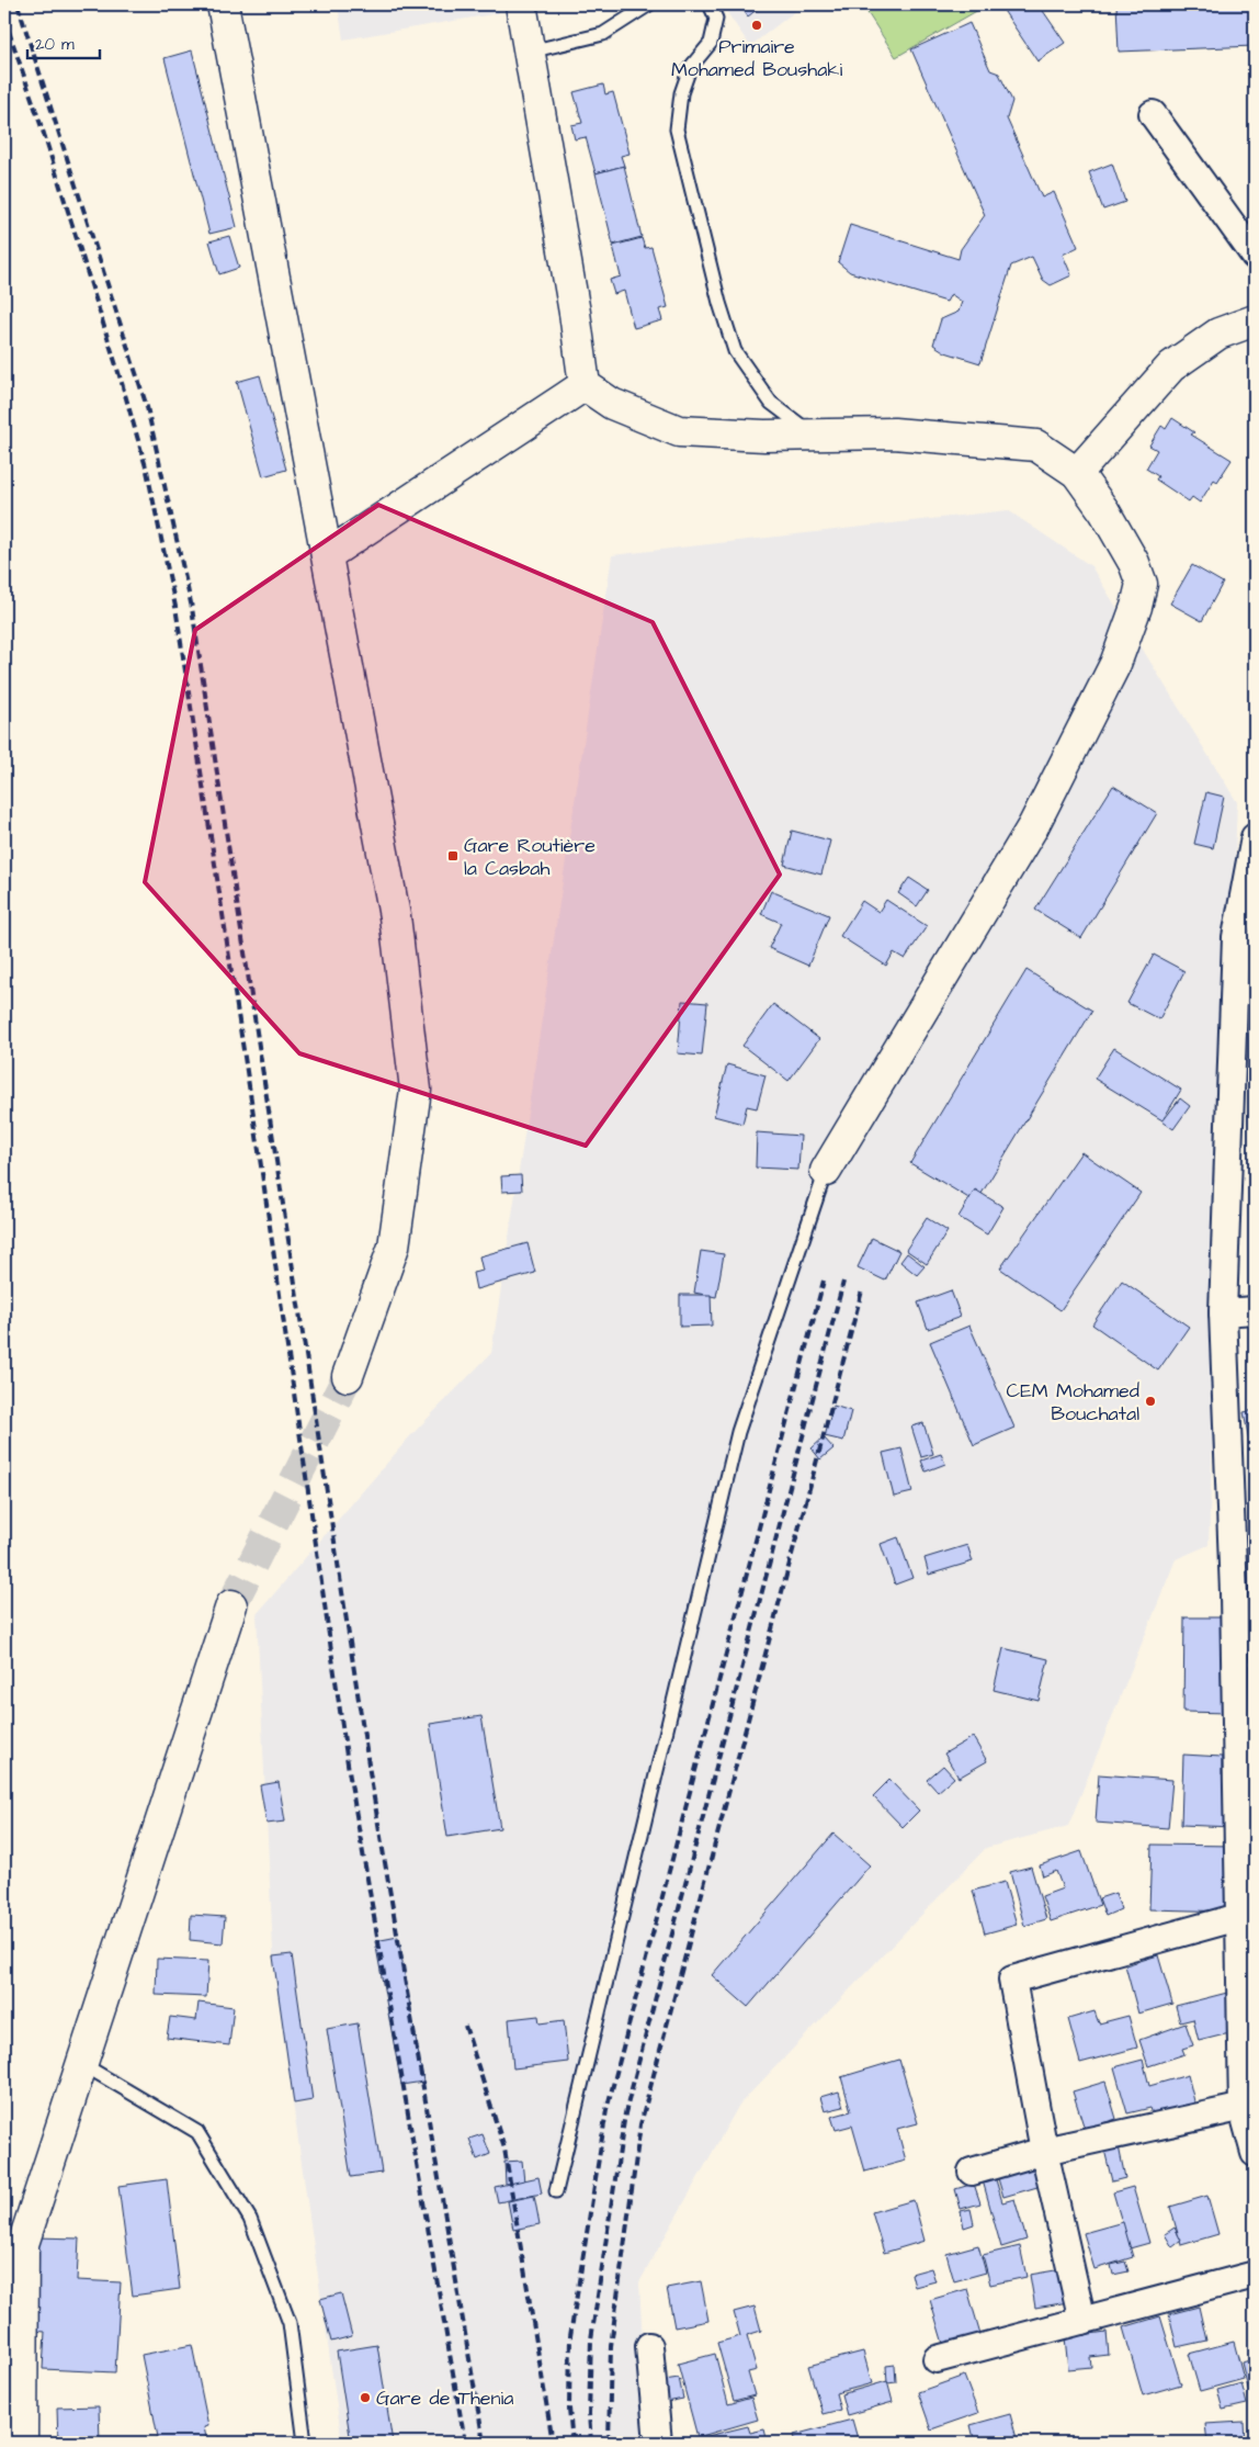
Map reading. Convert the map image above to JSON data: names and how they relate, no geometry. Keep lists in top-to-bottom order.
{
  "places": {
    "other": ["Primaire Mohamed Boushaki", "CEM Mohamed Bouchatal", "Gare de Thenia"],
    "transit": ["Gare Routière la Casbah"]
  },
  "scale_bar": "20 m"
}
